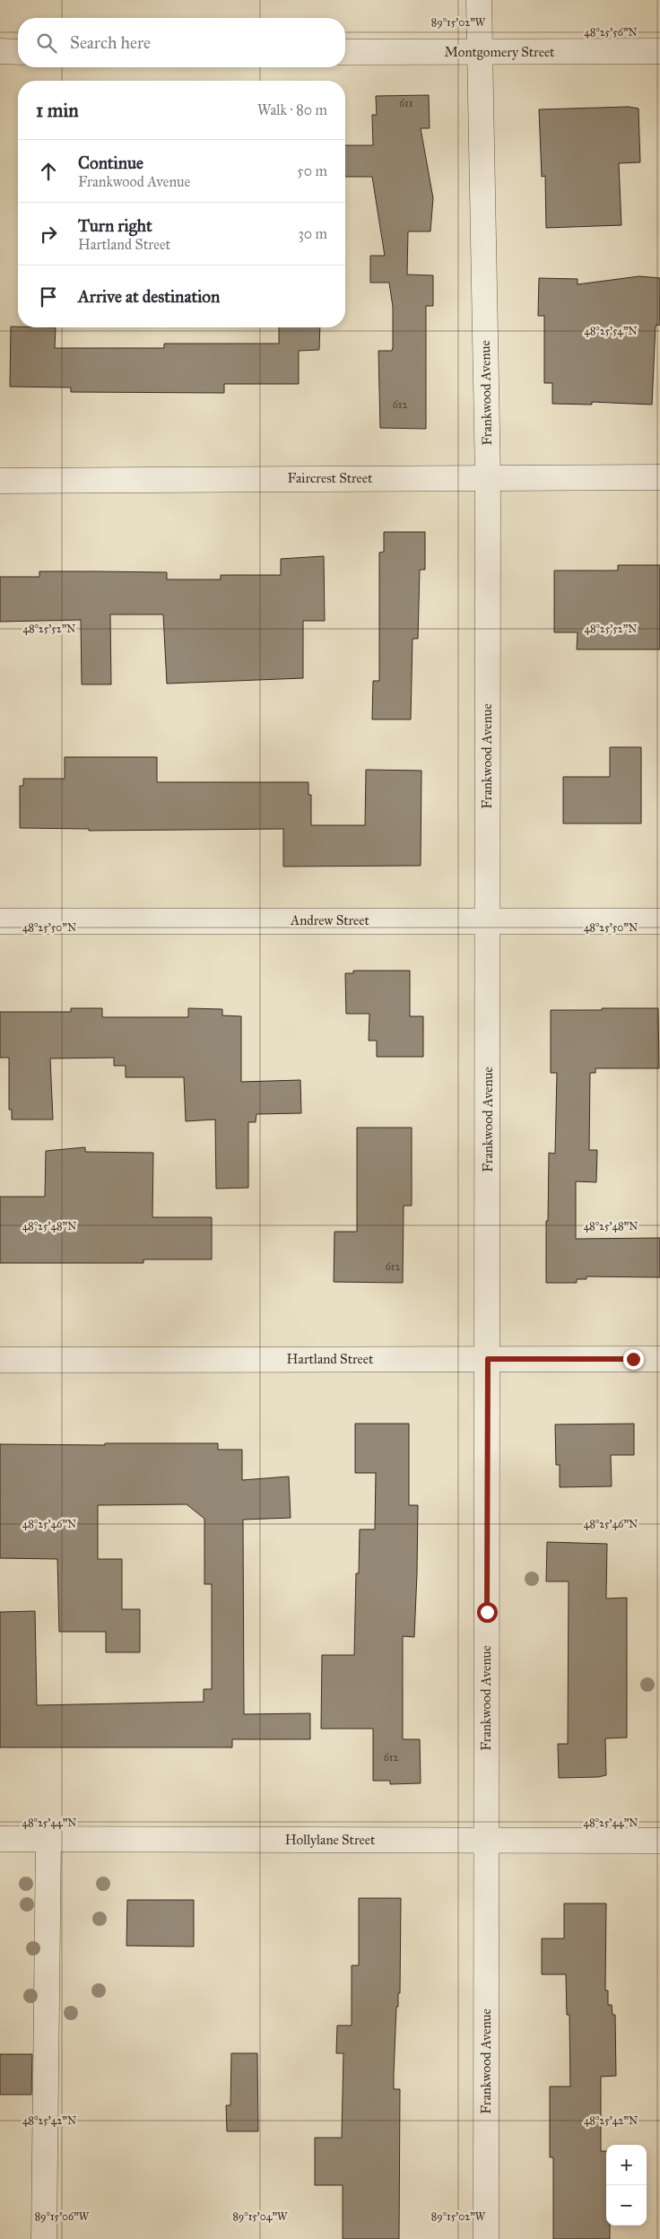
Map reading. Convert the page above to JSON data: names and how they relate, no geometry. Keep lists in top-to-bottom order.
{
  "streets": {
    "street": [
      "Montgomery Street",
      "Frankwood Avenue",
      "Faircrest Street",
      "Andrew Street",
      "Hartland Street",
      "Hollylane Street"
    ]
  },
  "crossings": [
    ["Montgomery Street", "Frankwood Avenue"],
    ["Frankwood Avenue", "Faircrest Street"],
    ["Frankwood Avenue", "Andrew Street"],
    ["Frankwood Avenue", "Hartland Street"],
    ["Frankwood Avenue", "Hollylane Street"]
  ],
  "house_numbers": [
    "611",
    "612",
    "612",
    "612"
  ],
  "page": {
    "search": "Search here",
    "heading": ["1 min", "Walk · 80 m"],
    "list": [
      ["Continue", "Frankwood Avenue", "50 m"],
      ["Turn right", "Hartland Street", "30 m"],
      "Arrive at destination"
    ],
    "map_buttons": ["+", "−"]
  },
  "coordinates": [
    "89°15'02\"W",
    "48°25'56\"N",
    "48°25'54\"N",
    "48°25'52\"N",
    "48°25'50\"N",
    "48°25'48\"N",
    "48°25'46\"N",
    "48°25'44\"N",
    "48°25'42\"N",
    "89°15'06\"W",
    "89°15'04\"W"
  ]
}
